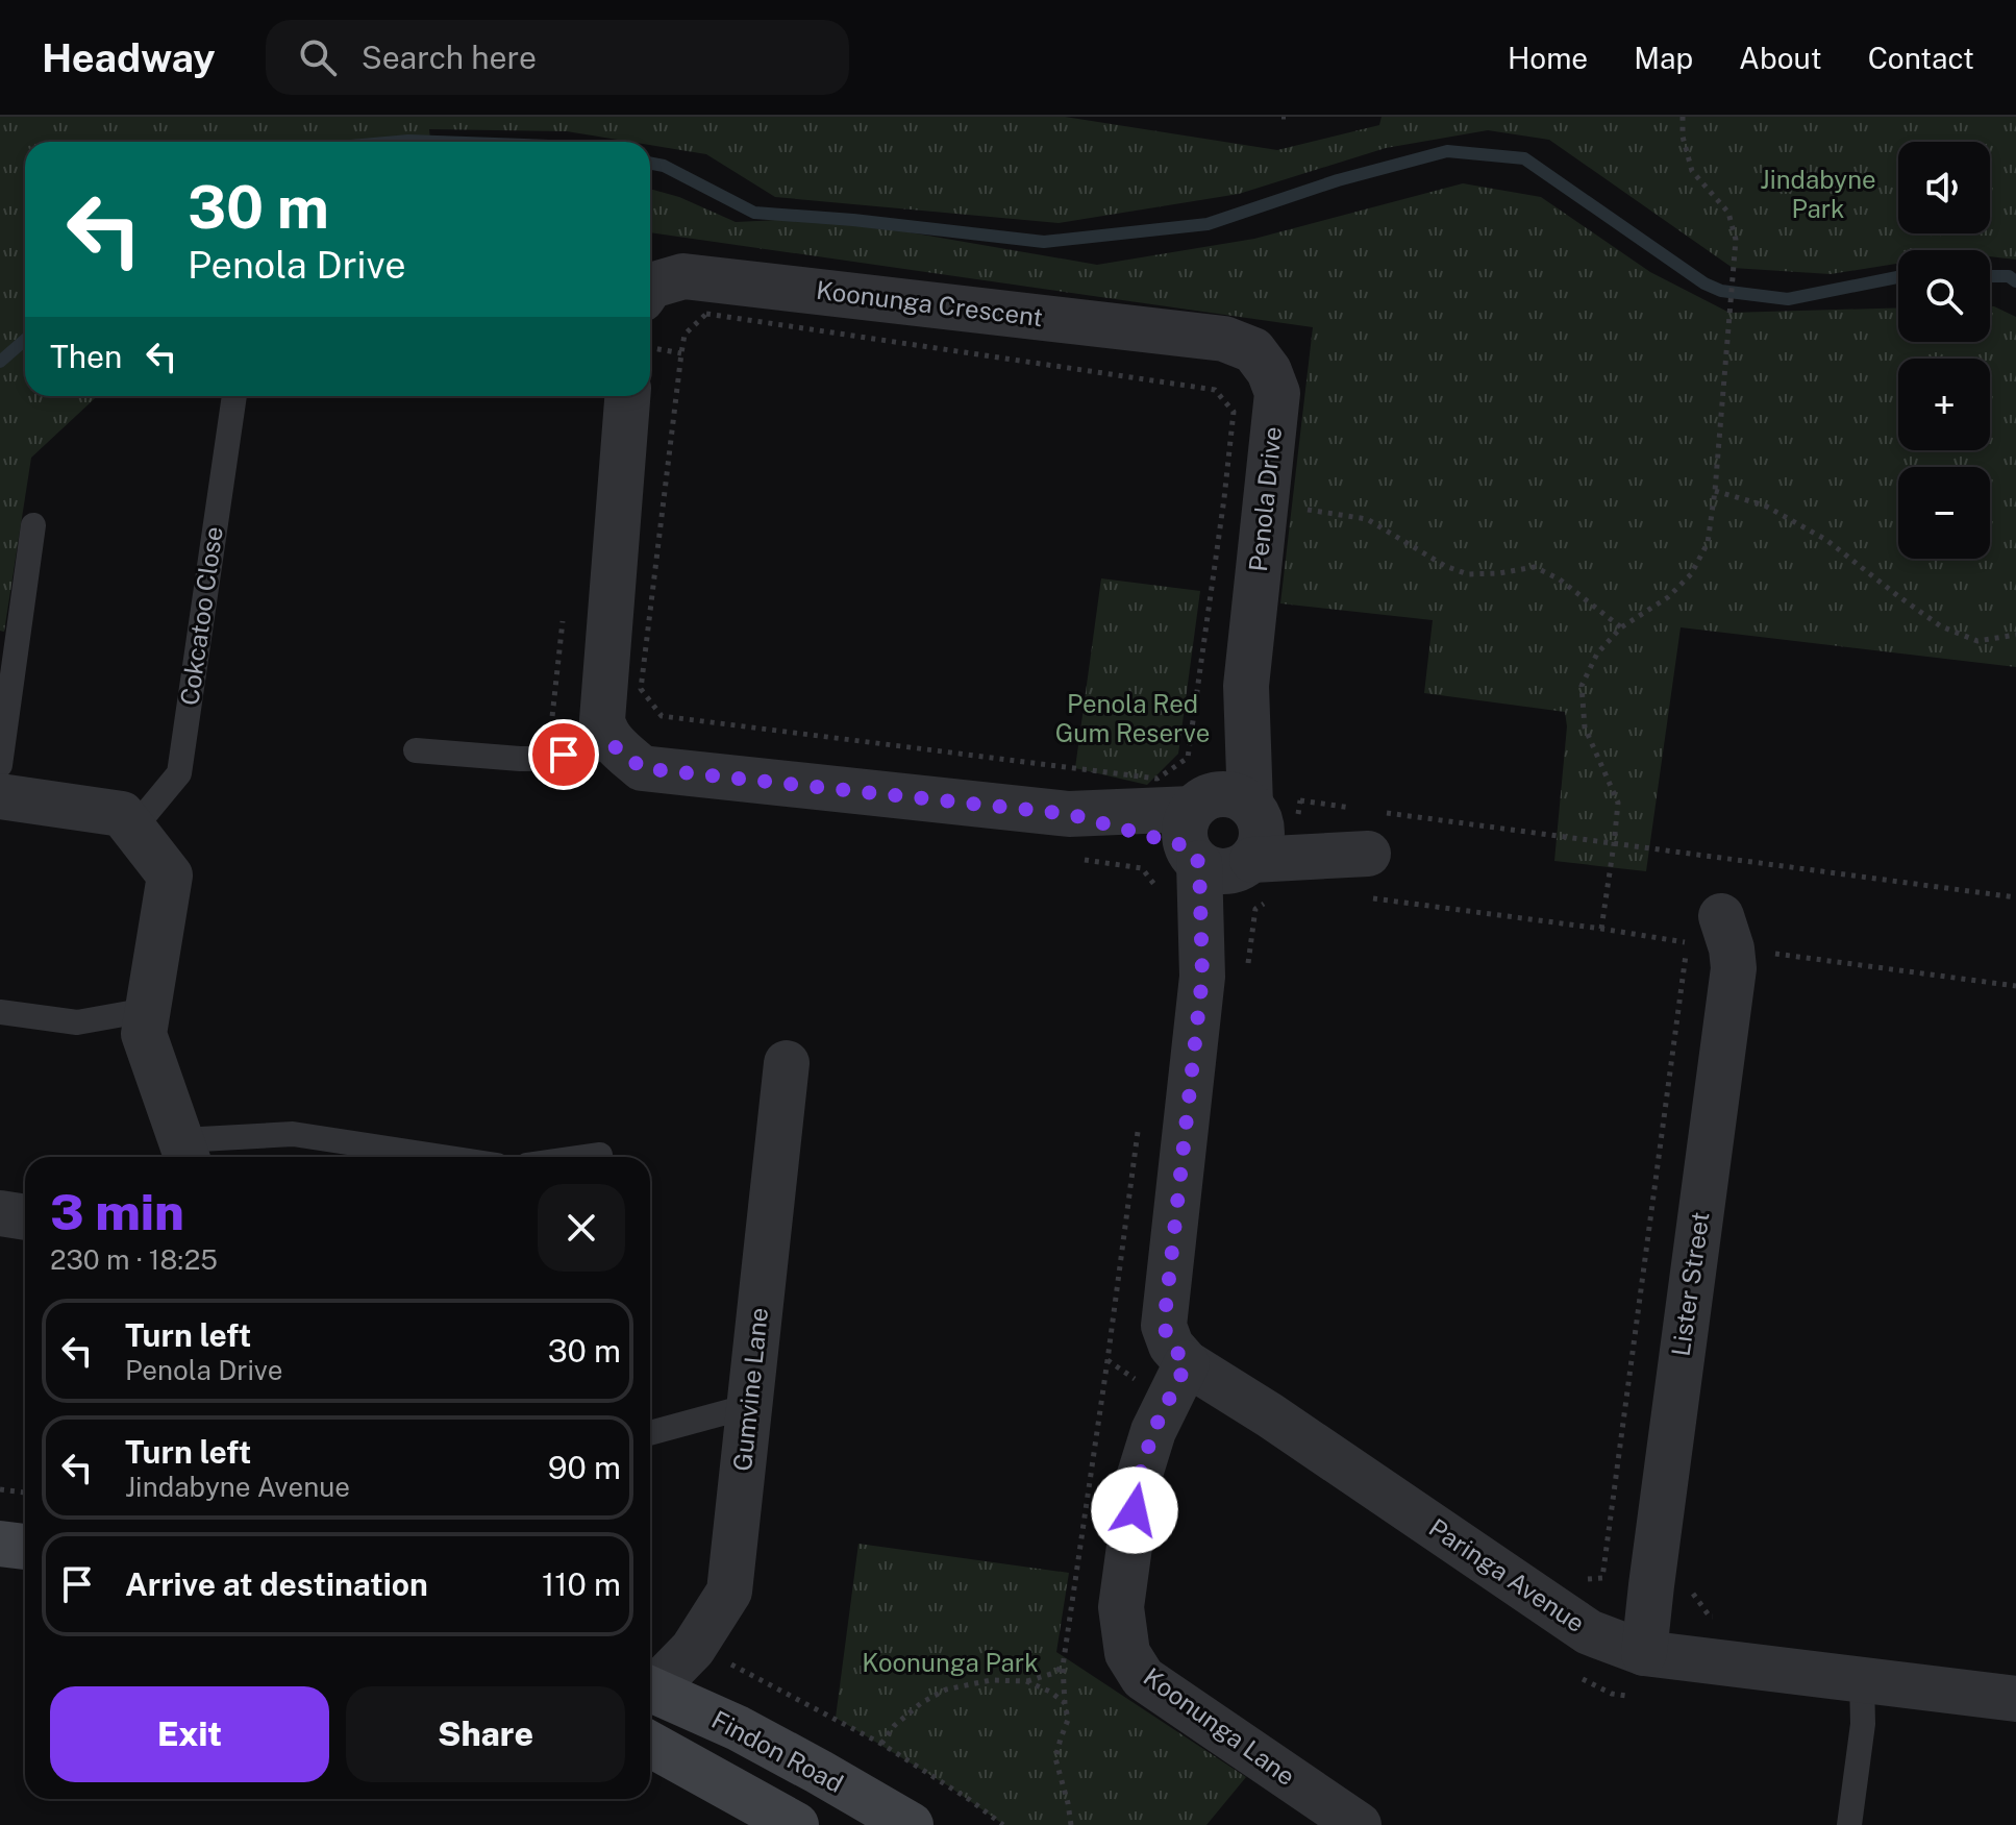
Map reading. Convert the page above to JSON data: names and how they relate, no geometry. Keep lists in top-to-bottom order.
{
  "streets": {
    "street": [
      "Koonunga Crescent",
      "Penola Drive",
      "Lister Street",
      "Gumvine Lane",
      "Paringa Avenue",
      "Koonunga Lane",
      "Findon Road"
    ],
    "lane": ["Cokcatoo Close"]
  },
  "crossings": [
    ["Koonunga Crescent", "Penola Drive"],
    ["Penola Drive", "Paringa Avenue"],
    ["Penola Drive", "Koonunga Lane"],
    ["Lister Street", "Paringa Avenue"],
    ["Paringa Avenue", "Koonunga Lane"]
  ],
  "parks": ["Jindabyne Park", "Penola Red Gum Reserve", "Koonunga Park"],
  "page": {
    "header": "Headway",
    "search": "Search here",
    "nav": [
      "Home",
      "Map",
      "About",
      "Contact"
    ],
    "map_buttons": ["+", "−"],
    "turn": ["30 m", "Penola Drive"],
    "then": "Then",
    "heading": ["3 min", "230 m · 18:25"],
    "list": [
      {
        "name": "Turn left",
        "note": "Penola Drive",
        "value": "30 m"
      },
      {
        "name": "Turn left",
        "note": "Jindabyne Avenue",
        "value": "90 m"
      },
      {
        "name": "Arrive at destination",
        "value": "110 m"
      }
    ],
    "buttons": ["Exit", "Share"]
  }
}
